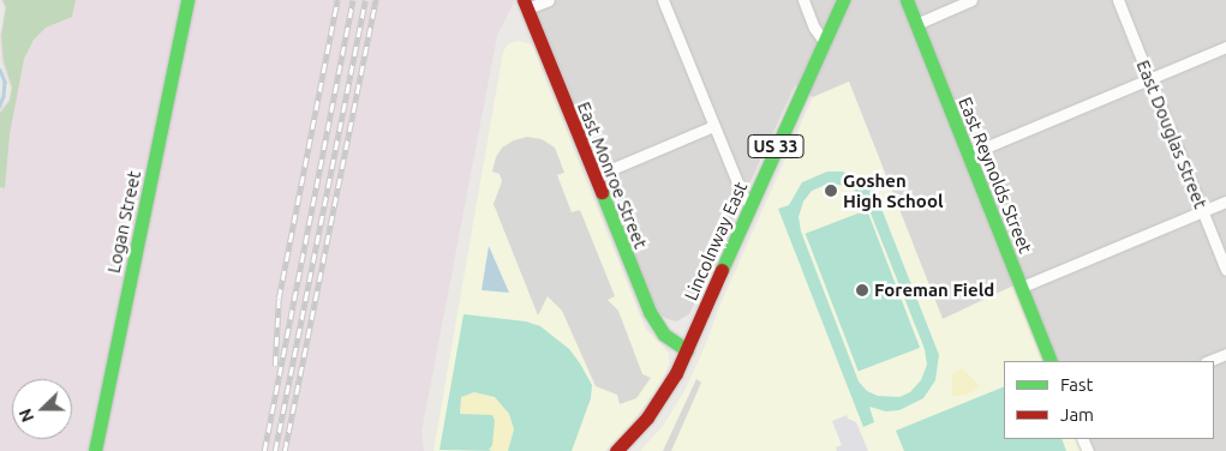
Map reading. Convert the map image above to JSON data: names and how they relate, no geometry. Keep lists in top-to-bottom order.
{
  "streets": {
    "main road": [
      "US 33",
      "East Monroe Street",
      "East Reynolds Street",
      "Logan Street",
      "Lincolnway East"
    ],
    "street": ["East Douglas Street"]
  },
  "crossings": [
    ["East Monroe Street", "Lincolnway East"]
  ],
  "places": ["Goshen High School", "Foreman Field"],
  "legend": ["Fast", "Jam"],
  "north": "left"
}
